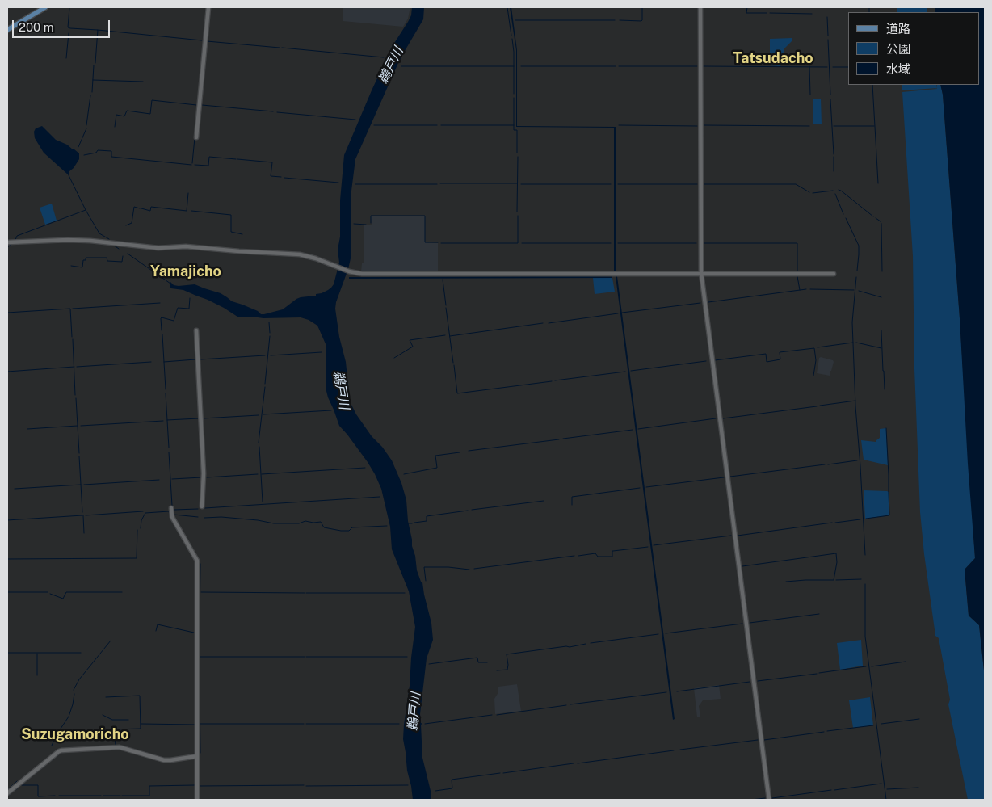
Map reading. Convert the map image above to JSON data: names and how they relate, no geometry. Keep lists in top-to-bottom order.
{
  "districts": ["Tatsudacho", "Yamajicho", "Suzugamoricho"],
  "water": ["鵜戸川"],
  "legend": ["道路", "公園", "水域"],
  "scale_bar": "200 m"
}
